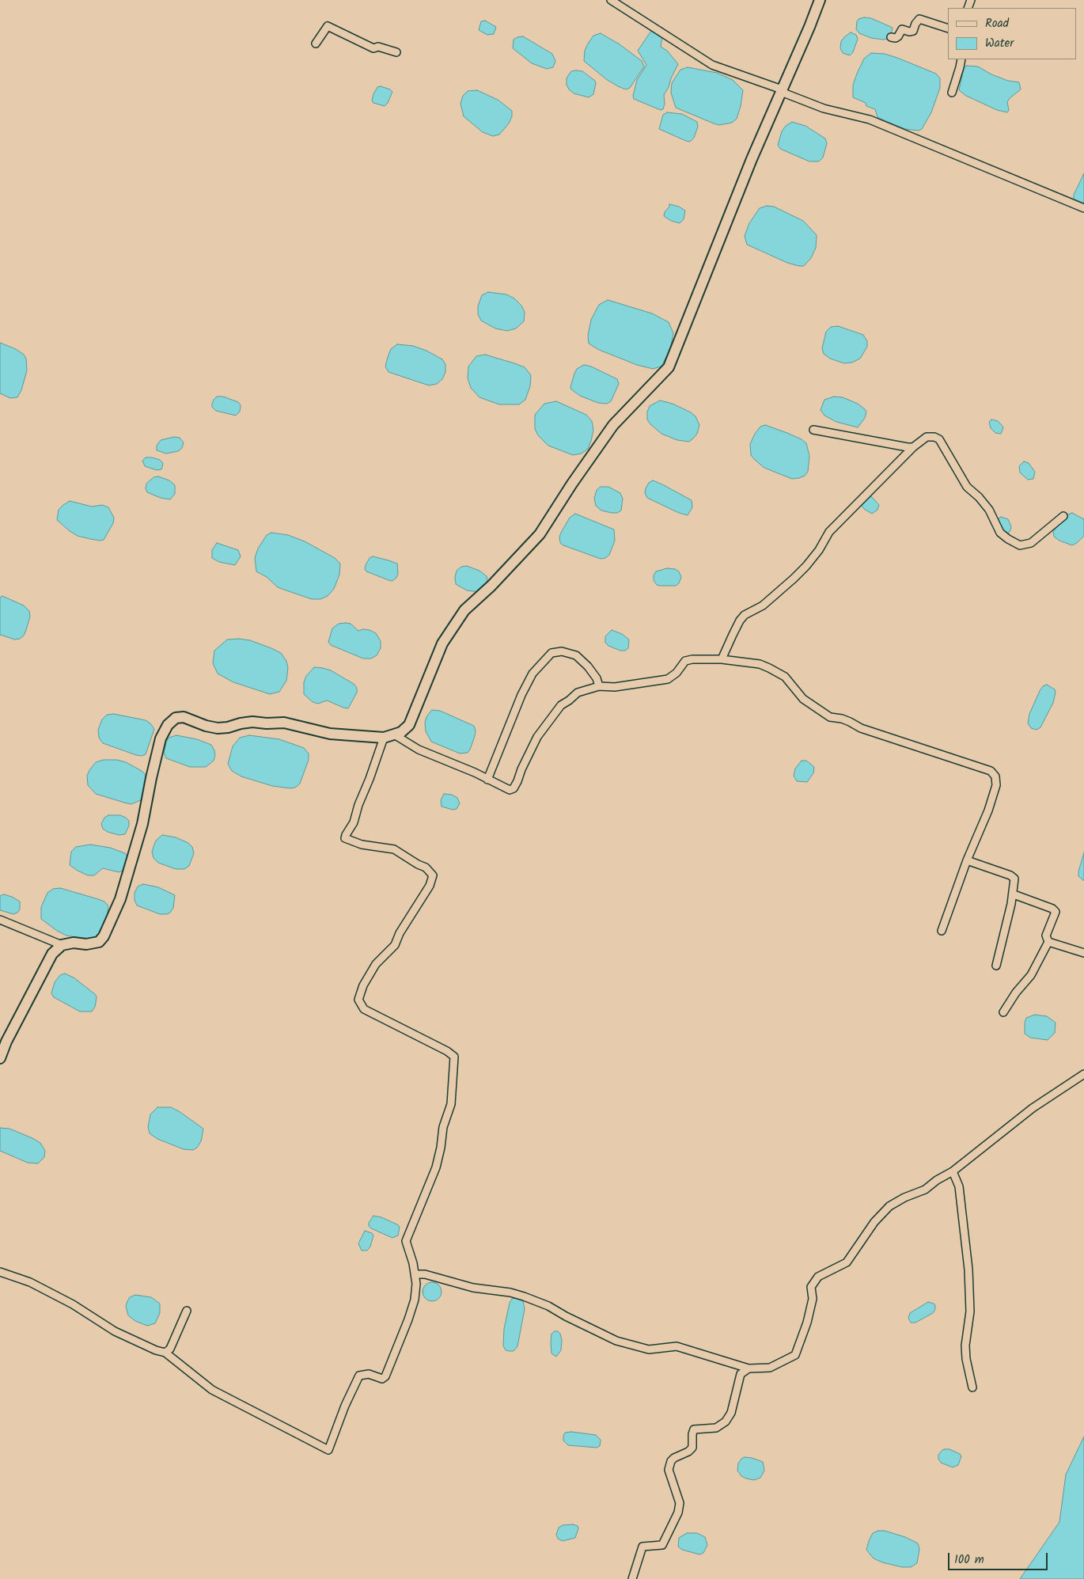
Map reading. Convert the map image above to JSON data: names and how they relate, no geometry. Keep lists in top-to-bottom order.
{
  "legend": ["Road", "Water"],
  "scale_bar": "100 m"
}
